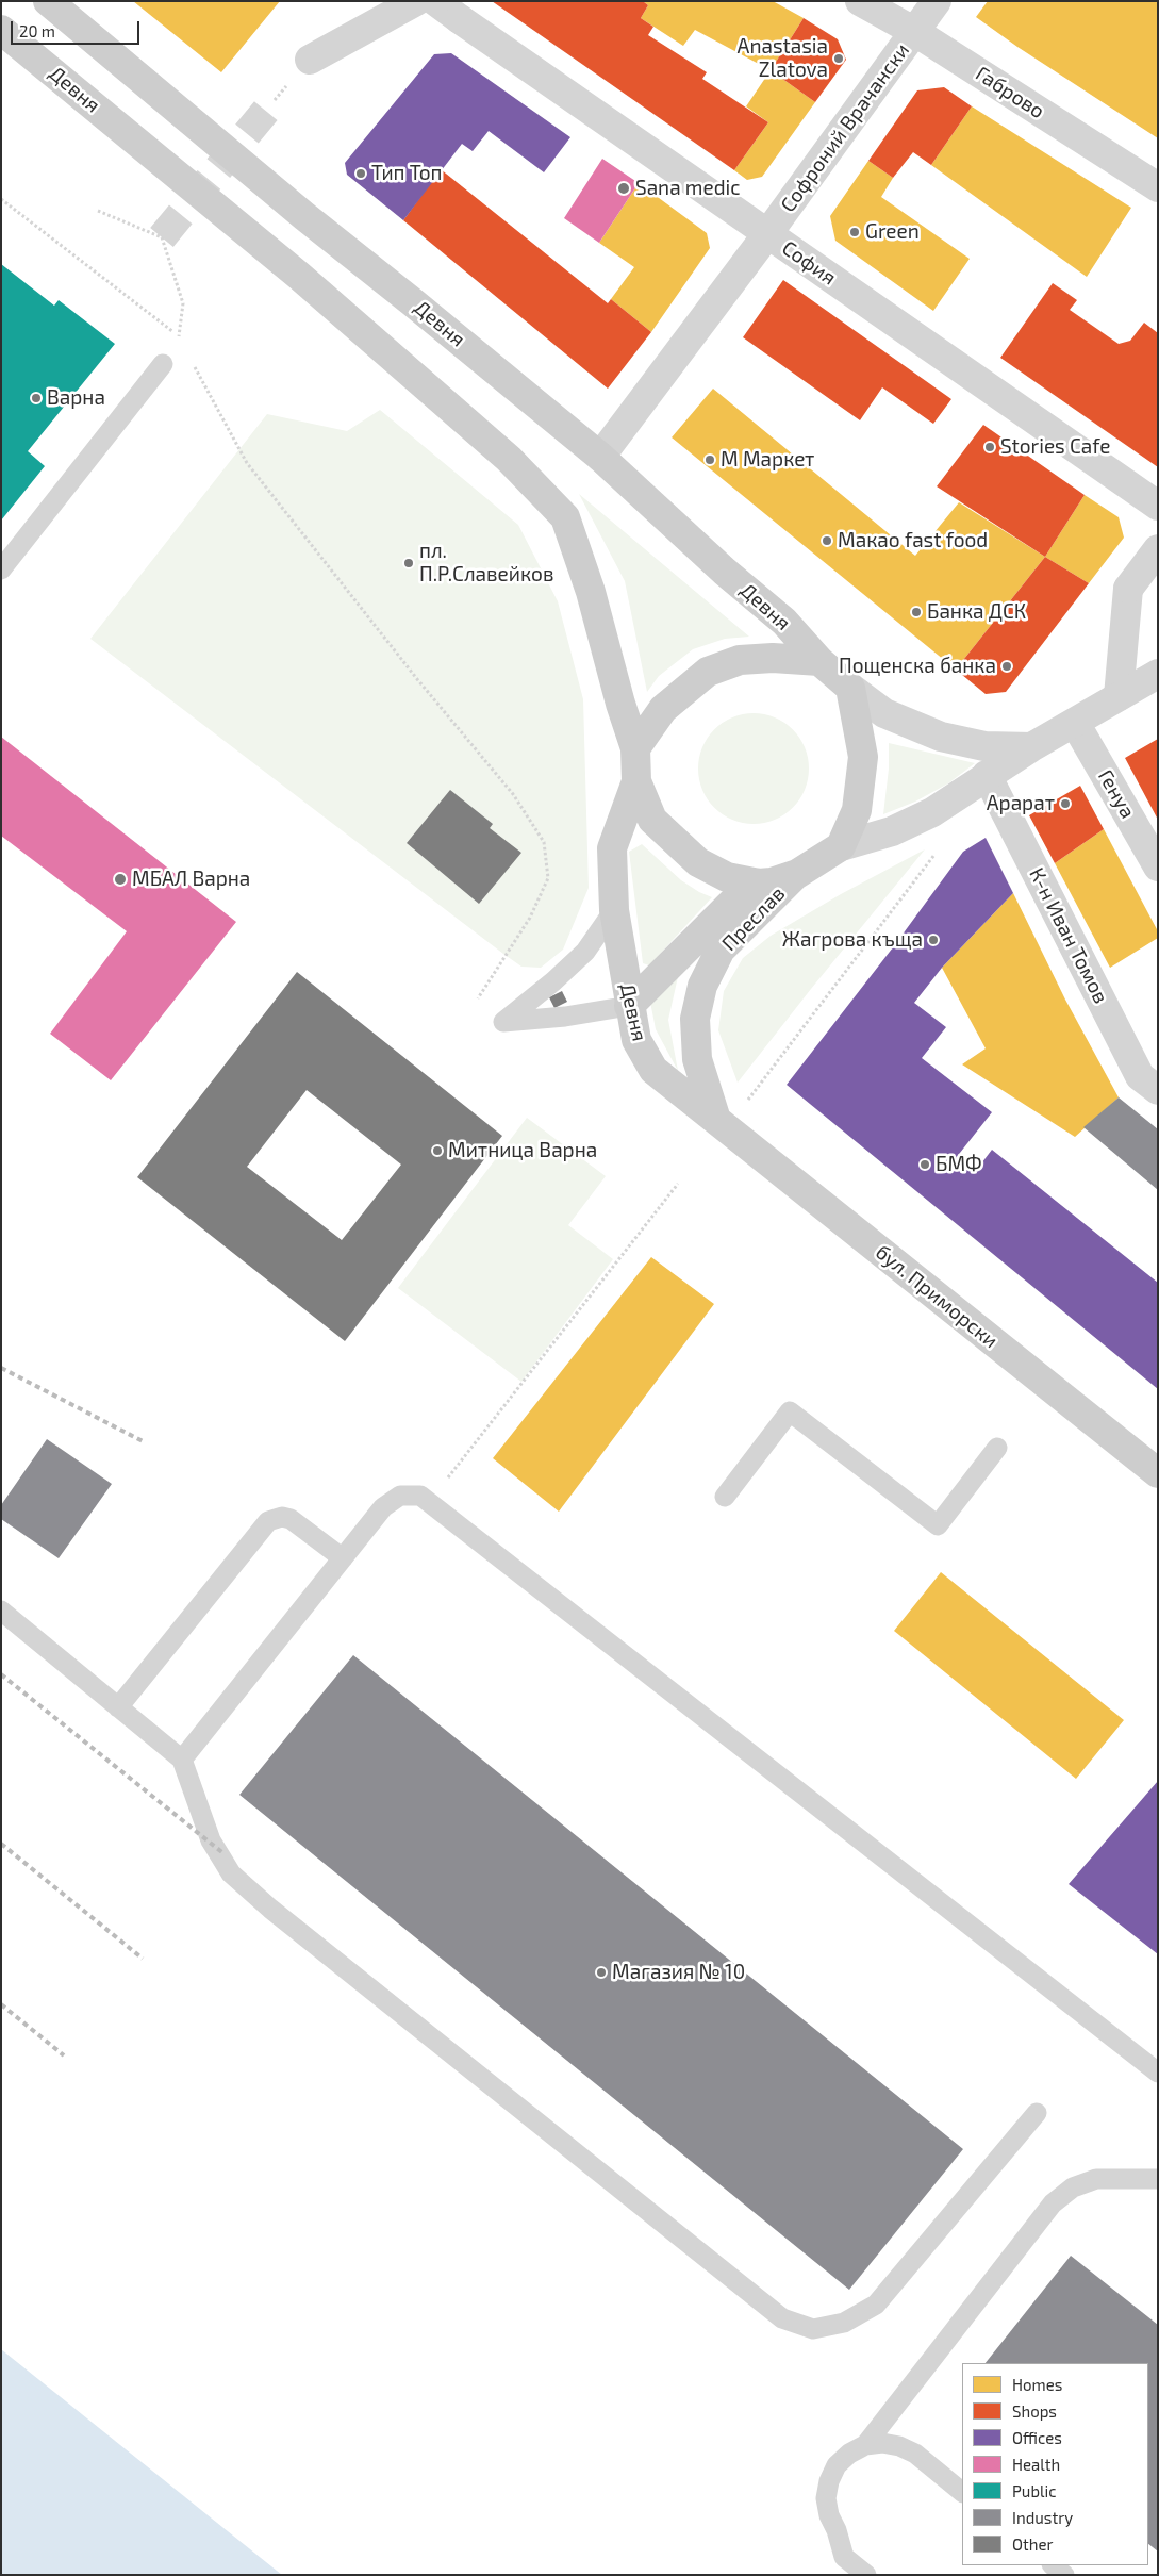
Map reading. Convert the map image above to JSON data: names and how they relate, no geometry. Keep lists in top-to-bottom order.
{
  "streets": {
    "main road": ["Девня", "Преслав", "бул. Приморски"],
    "street": [
      "Габрово",
      "Софроний Врачански",
      "София",
      "Генуа",
      "К-н Иван Томов"
    ]
  },
  "crossings": [
    ["Девня", "Софроний Врачански"],
    ["Девня", "Преслав"],
    ["Девня", "бул. Приморски"],
    ["Габрово", "Софроний Врачански"],
    ["Софроний Врачански", "София"],
    ["Преслав", "бул. Приморски"]
  ],
  "places": [
    "Anastasia Zlatova",
    "Тип Топ",
    "Sana medic",
    "Green",
    "Варна",
    "Stories Cafe",
    "М Маркет",
    "Макао fast food",
    "пл. П.Р.Славeйков",
    "Банка ДСК",
    "Пощенска банка",
    "Арарат",
    "МБАЛ Варна",
    "Жагрова къща",
    "Митница Варна",
    "БМФ",
    "Магазия № 10"
  ],
  "legend": [
    "Homes",
    "Shops",
    "Offices",
    "Health",
    "Public",
    "Industry",
    "Other"
  ],
  "scale_bar": "20 m"
}
